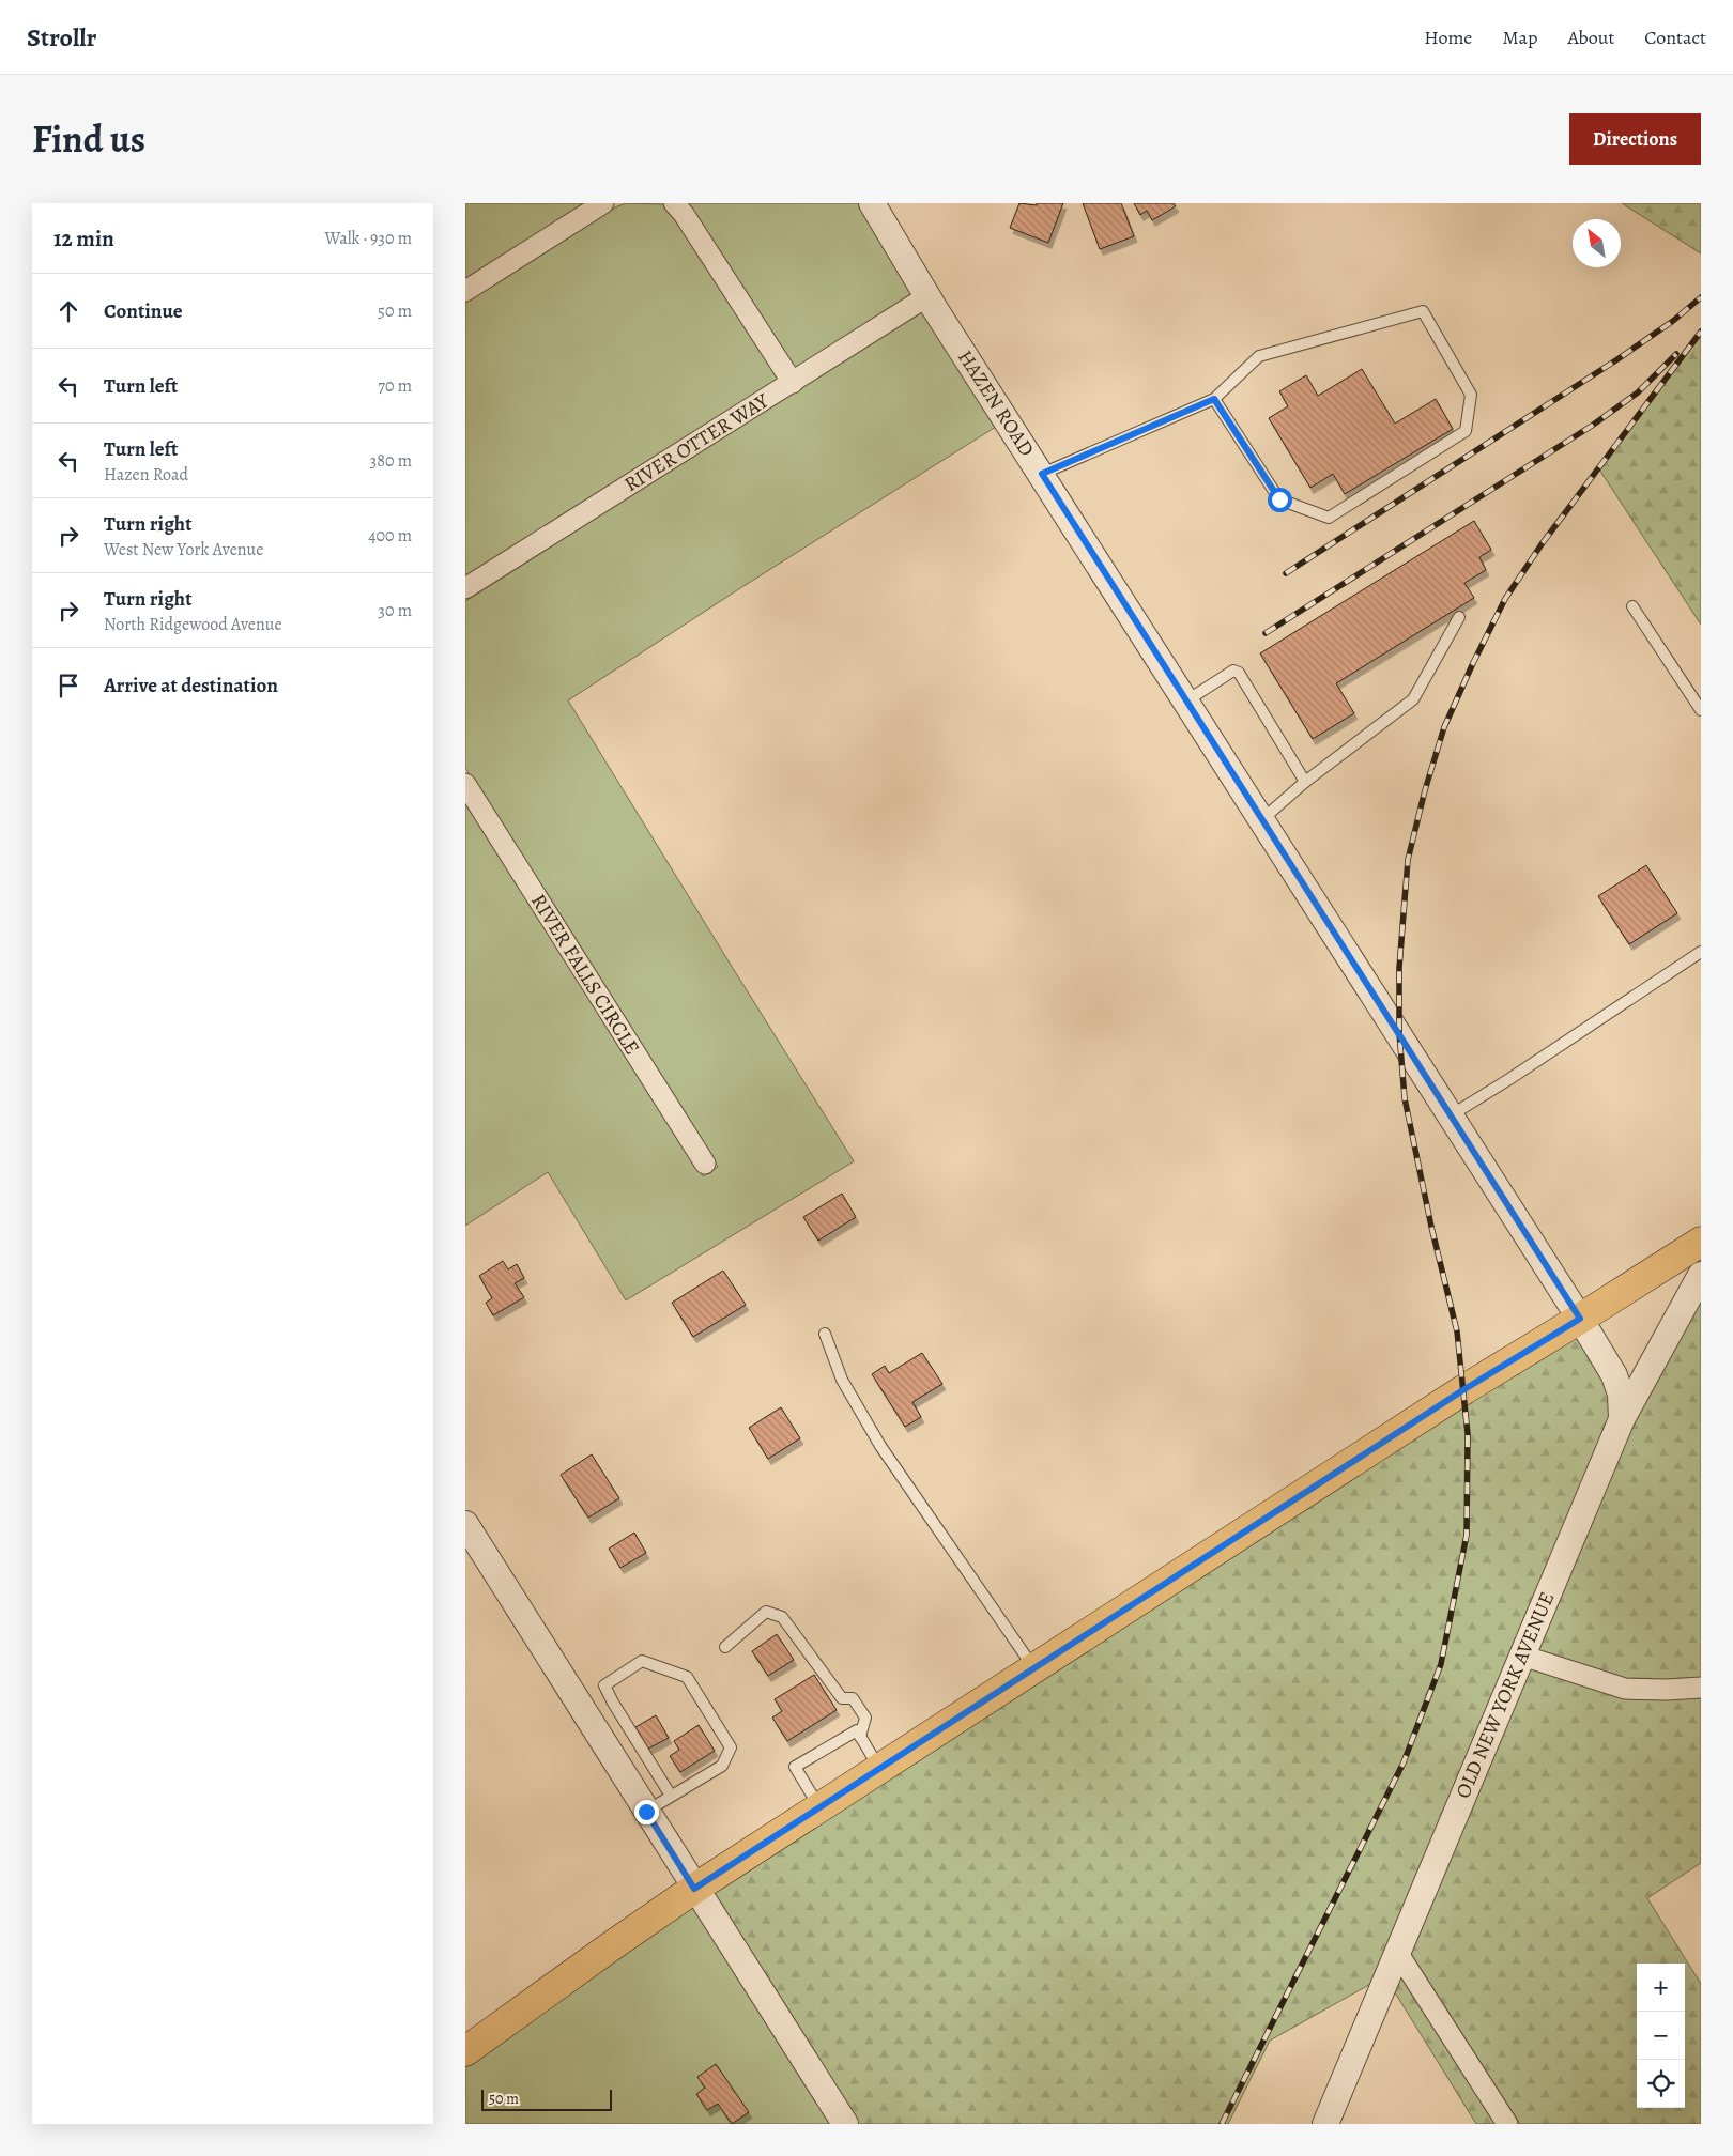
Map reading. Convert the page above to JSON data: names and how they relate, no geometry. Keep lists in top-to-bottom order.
{
  "streets": {
    "street": [
      "HAZEN ROAD",
      "RIVER OTTER WAY",
      "RIVER FALLS CIRCLE",
      "OLD NEW YORK AVENUE"
    ]
  },
  "crossings": [
    ["HAZEN ROAD", "RIVER OTTER WAY"],
    ["HAZEN ROAD", "OLD NEW YORK AVENUE"]
  ],
  "scale_bar": "50 m",
  "north": "top left",
  "page": {
    "header": "Strollr",
    "nav": [
      "Home",
      "Map",
      "About",
      "Contact"
    ],
    "title": "Find us",
    "buttons": "Directions",
    "heading": ["12 min", "Walk · 930 m"],
    "list": [
      ["Continue", "50 m"],
      ["Turn left", "70 m"],
      ["Turn left", "Hazen Road", "380 m"],
      ["Turn right", "West New York Avenue", "400 m"],
      ["Turn right", "North Ridgewood Avenue", "30 m"],
      "Arrive at destination"
    ],
    "map_buttons": ["+", "−"],
    "scale": "50 m"
  }
}
